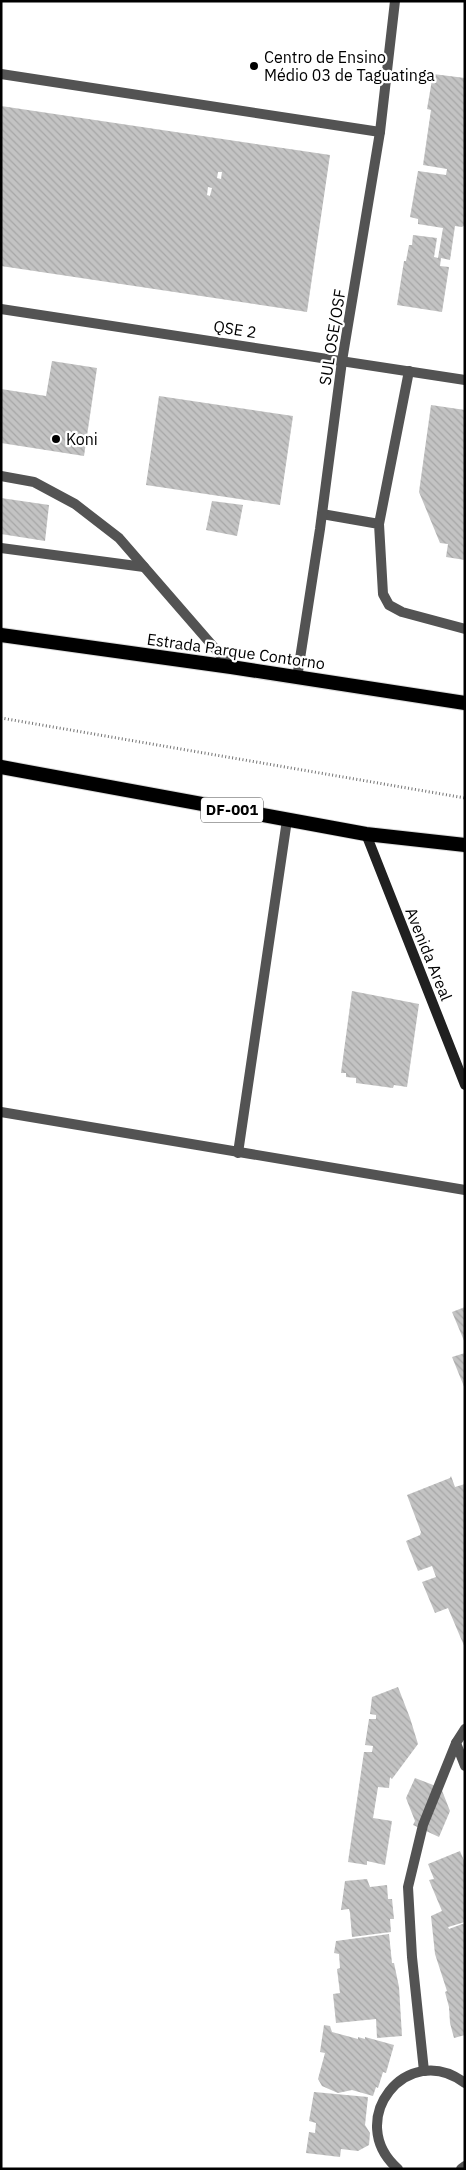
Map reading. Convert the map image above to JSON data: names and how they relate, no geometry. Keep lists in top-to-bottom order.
{
  "streets": {
    "highway": ["Estrada Parque Contorno", "DF-001"],
    "main road": ["Avenida Areal"],
    "street": ["QSE 2", "SUL OSE/OSF"]
  },
  "crossings": [
    ["QSE 2", "SUL OSE/OSF"],
    ["SUL OSE/OSF", "Estrada Parque Contorno"],
    ["DF-001", "Avenida Areal"]
  ],
  "places": ["Centro de Ensino Médio 03 de Taguatinga", "Koni"]
}
